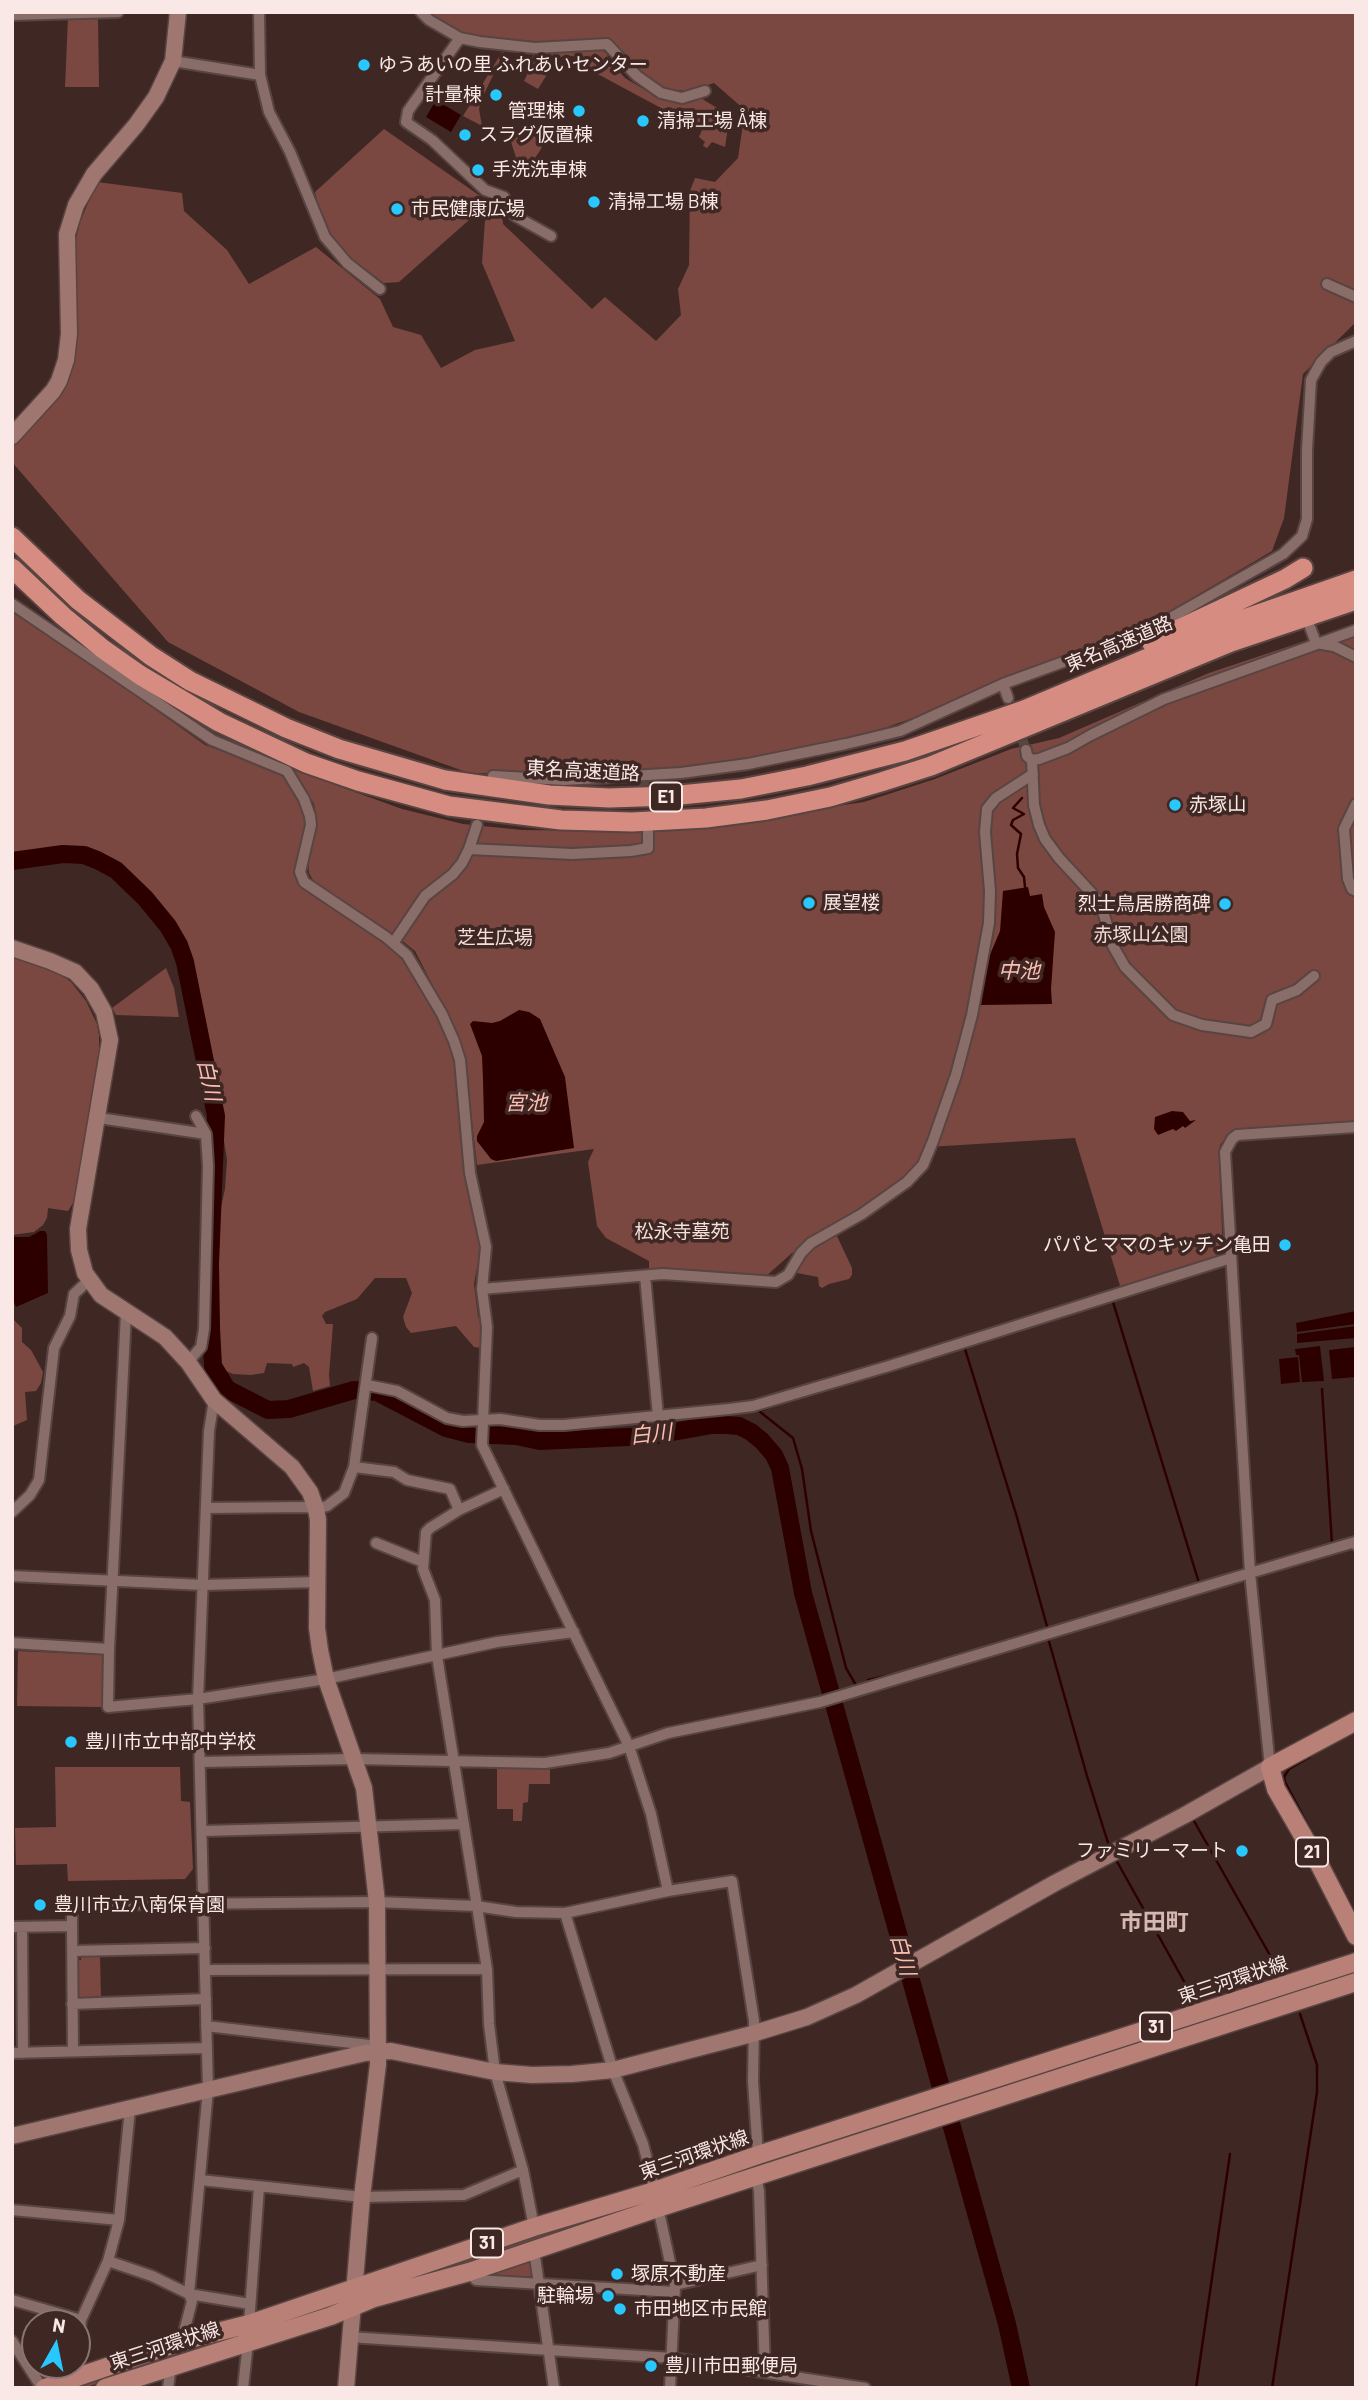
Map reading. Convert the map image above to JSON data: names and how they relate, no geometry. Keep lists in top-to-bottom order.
{
  "streets": {
    "highway": ["東名高速道路", "E1"],
    "main road": ["21", "東三河環状線", "31"]
  },
  "districts": ["市田町"],
  "water": ["中池", "白川", "宮池"],
  "parks": ["赤塚山公園", "芝生広場", "松永寺墓苑"],
  "places": [
    "ゆうあいの里 ふれあいセンター",
    "計量棟",
    "管理棟",
    "清掃工場 Å棟",
    "スラグ仮置棟",
    "手洗洗車棟",
    "清掃工場 B棟",
    "市民健康広場",
    "赤塚山",
    "展望楼",
    "烈士鳥居勝商碑",
    "パパとママのキッチン亀田",
    "豊川市立中部中学校",
    "ファミリーマート",
    "豊川市立八南保育園",
    "塚原不動産",
    "駐輪場",
    "市田地区市民館",
    "豊川市田郵便局"
  ],
  "north": "top"
}
